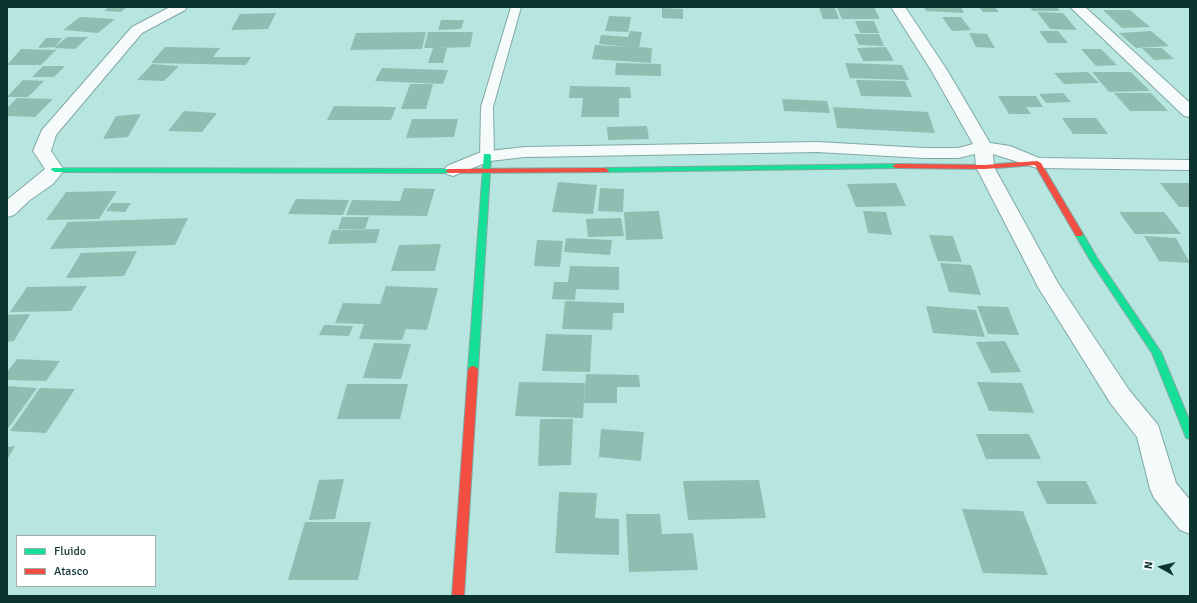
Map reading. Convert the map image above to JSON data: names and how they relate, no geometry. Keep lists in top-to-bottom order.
{
  "legend": ["Fluido", "Atasco"],
  "north": "left"
}
